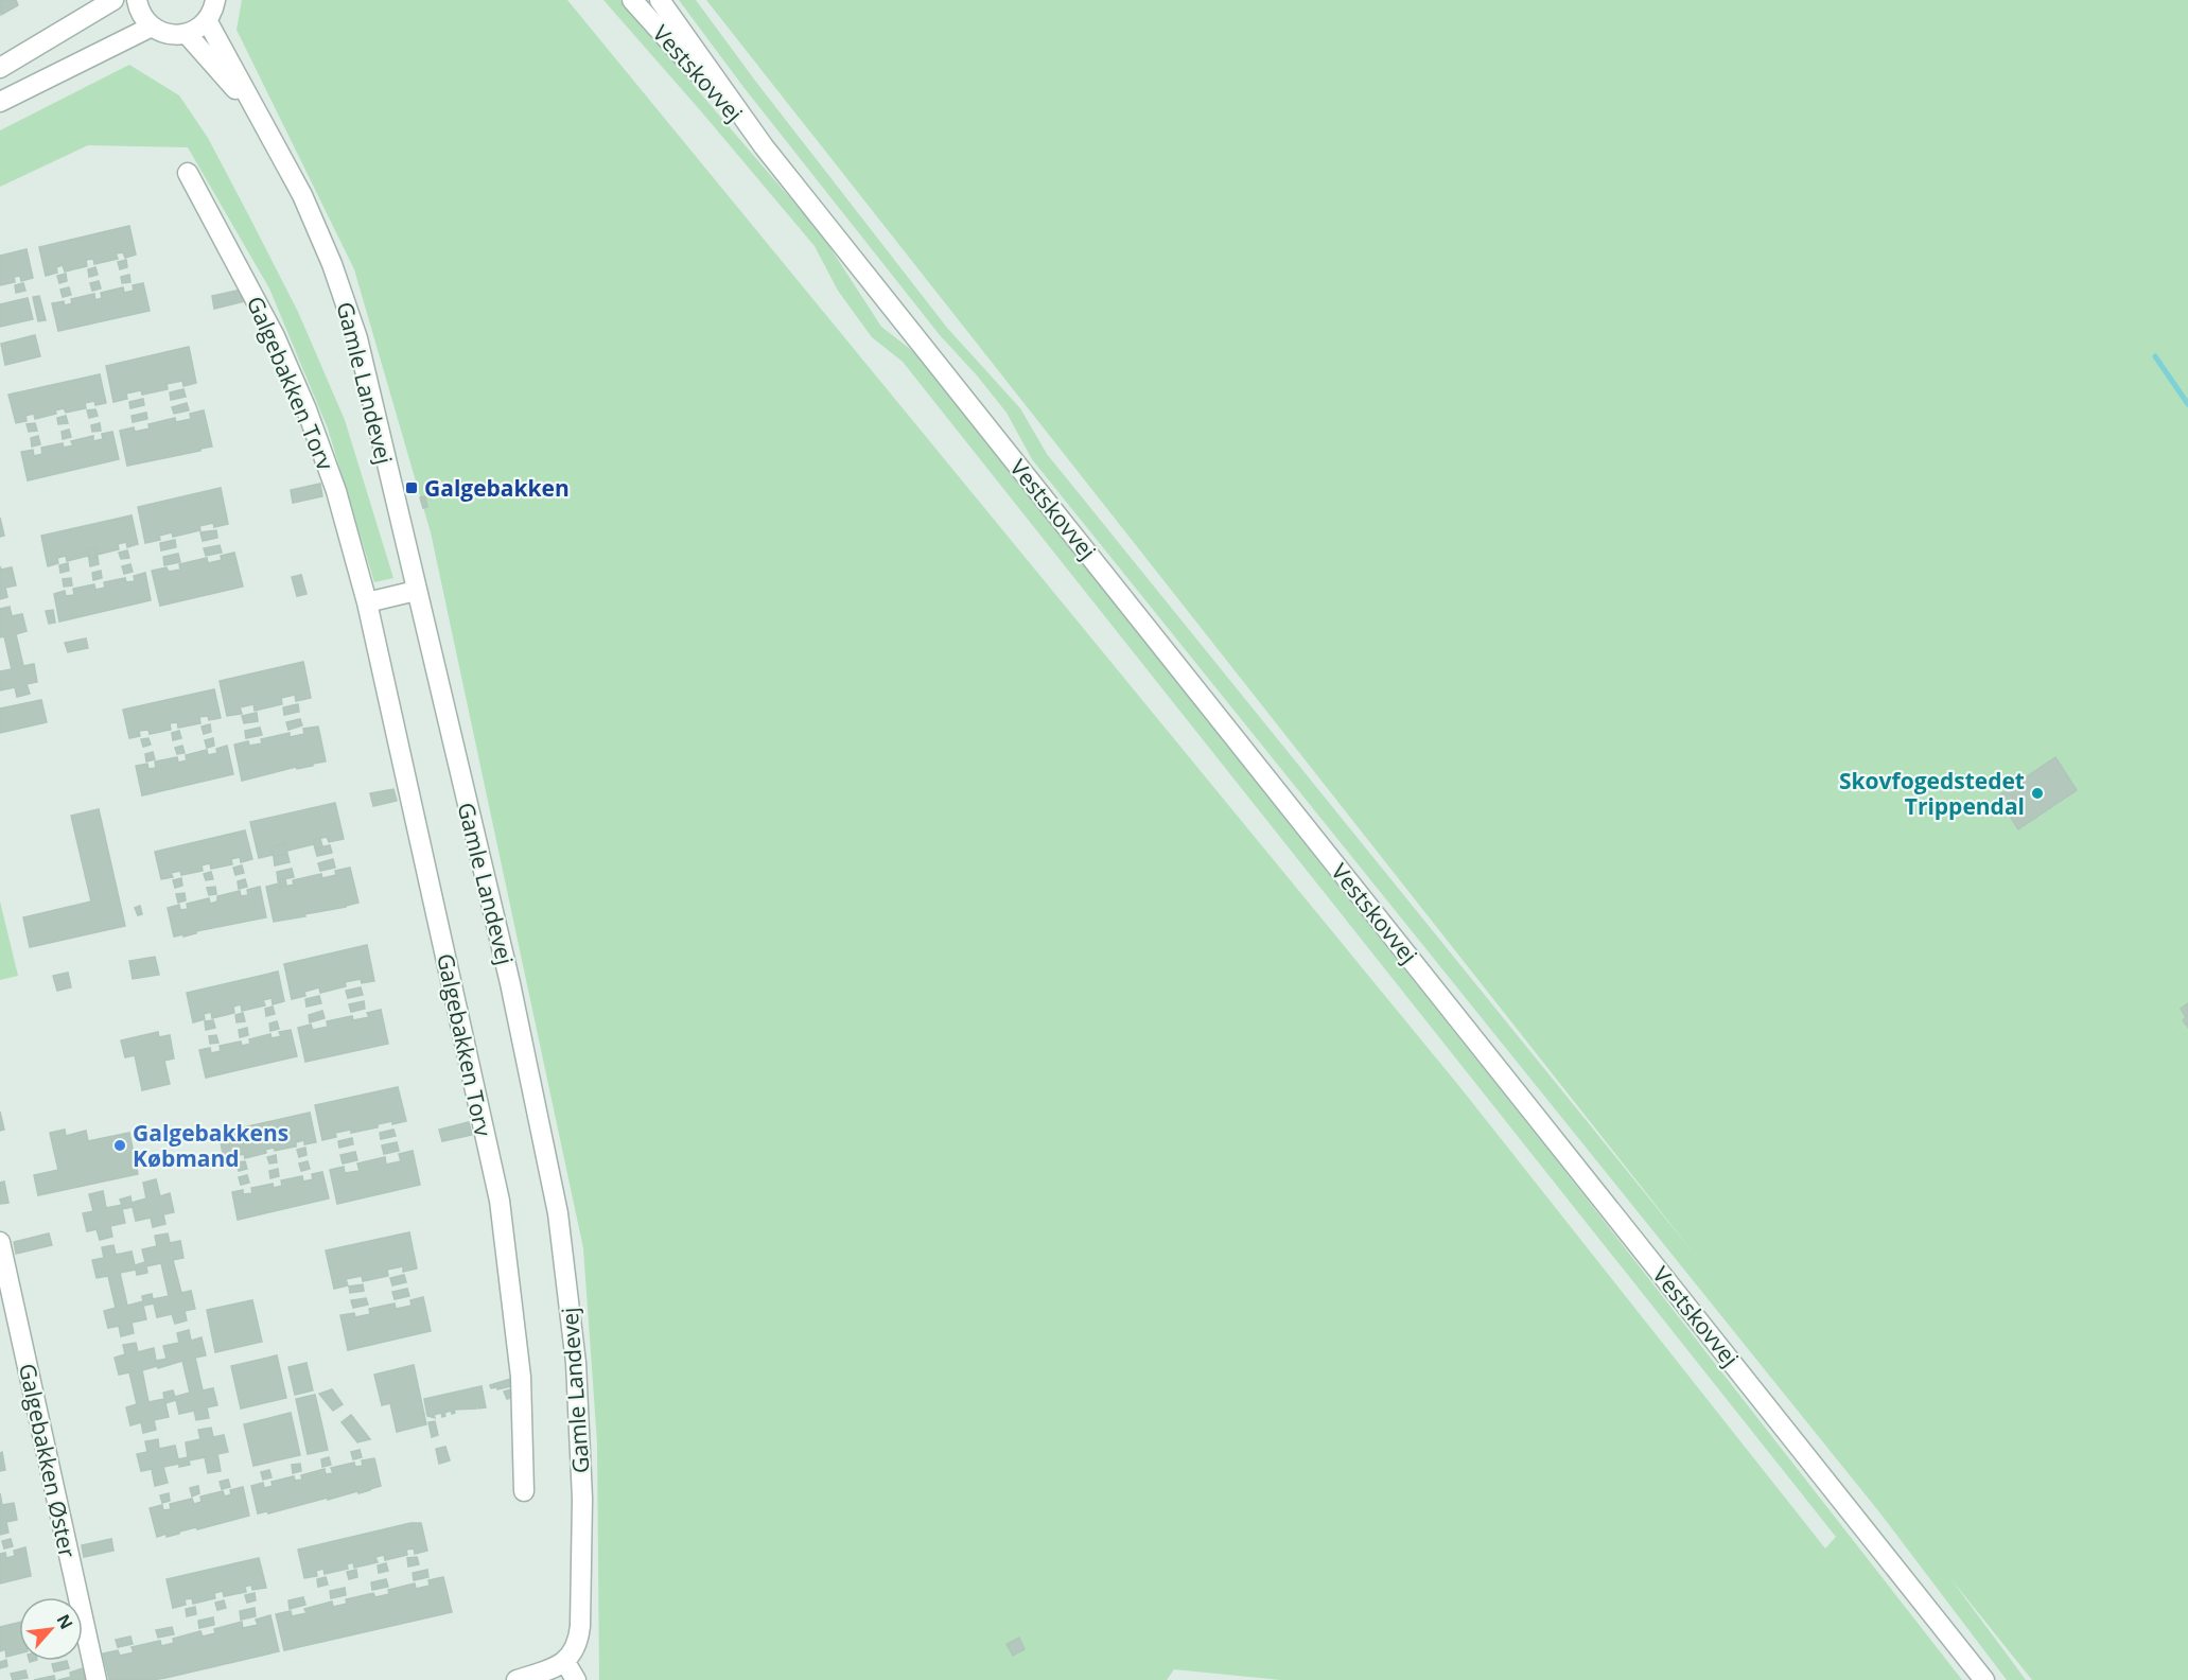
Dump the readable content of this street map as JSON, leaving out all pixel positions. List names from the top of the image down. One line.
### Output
{"streets":{"street":["Vestskovvej","Galgebakken Torv","Gamle Landevej","Galgebakken Øster"]},"places":{"transit":["Galgebakken"],"other":["Skovfogedstedet Trippendal","Galgebakkens Købmand"]},"north":"top right"}
